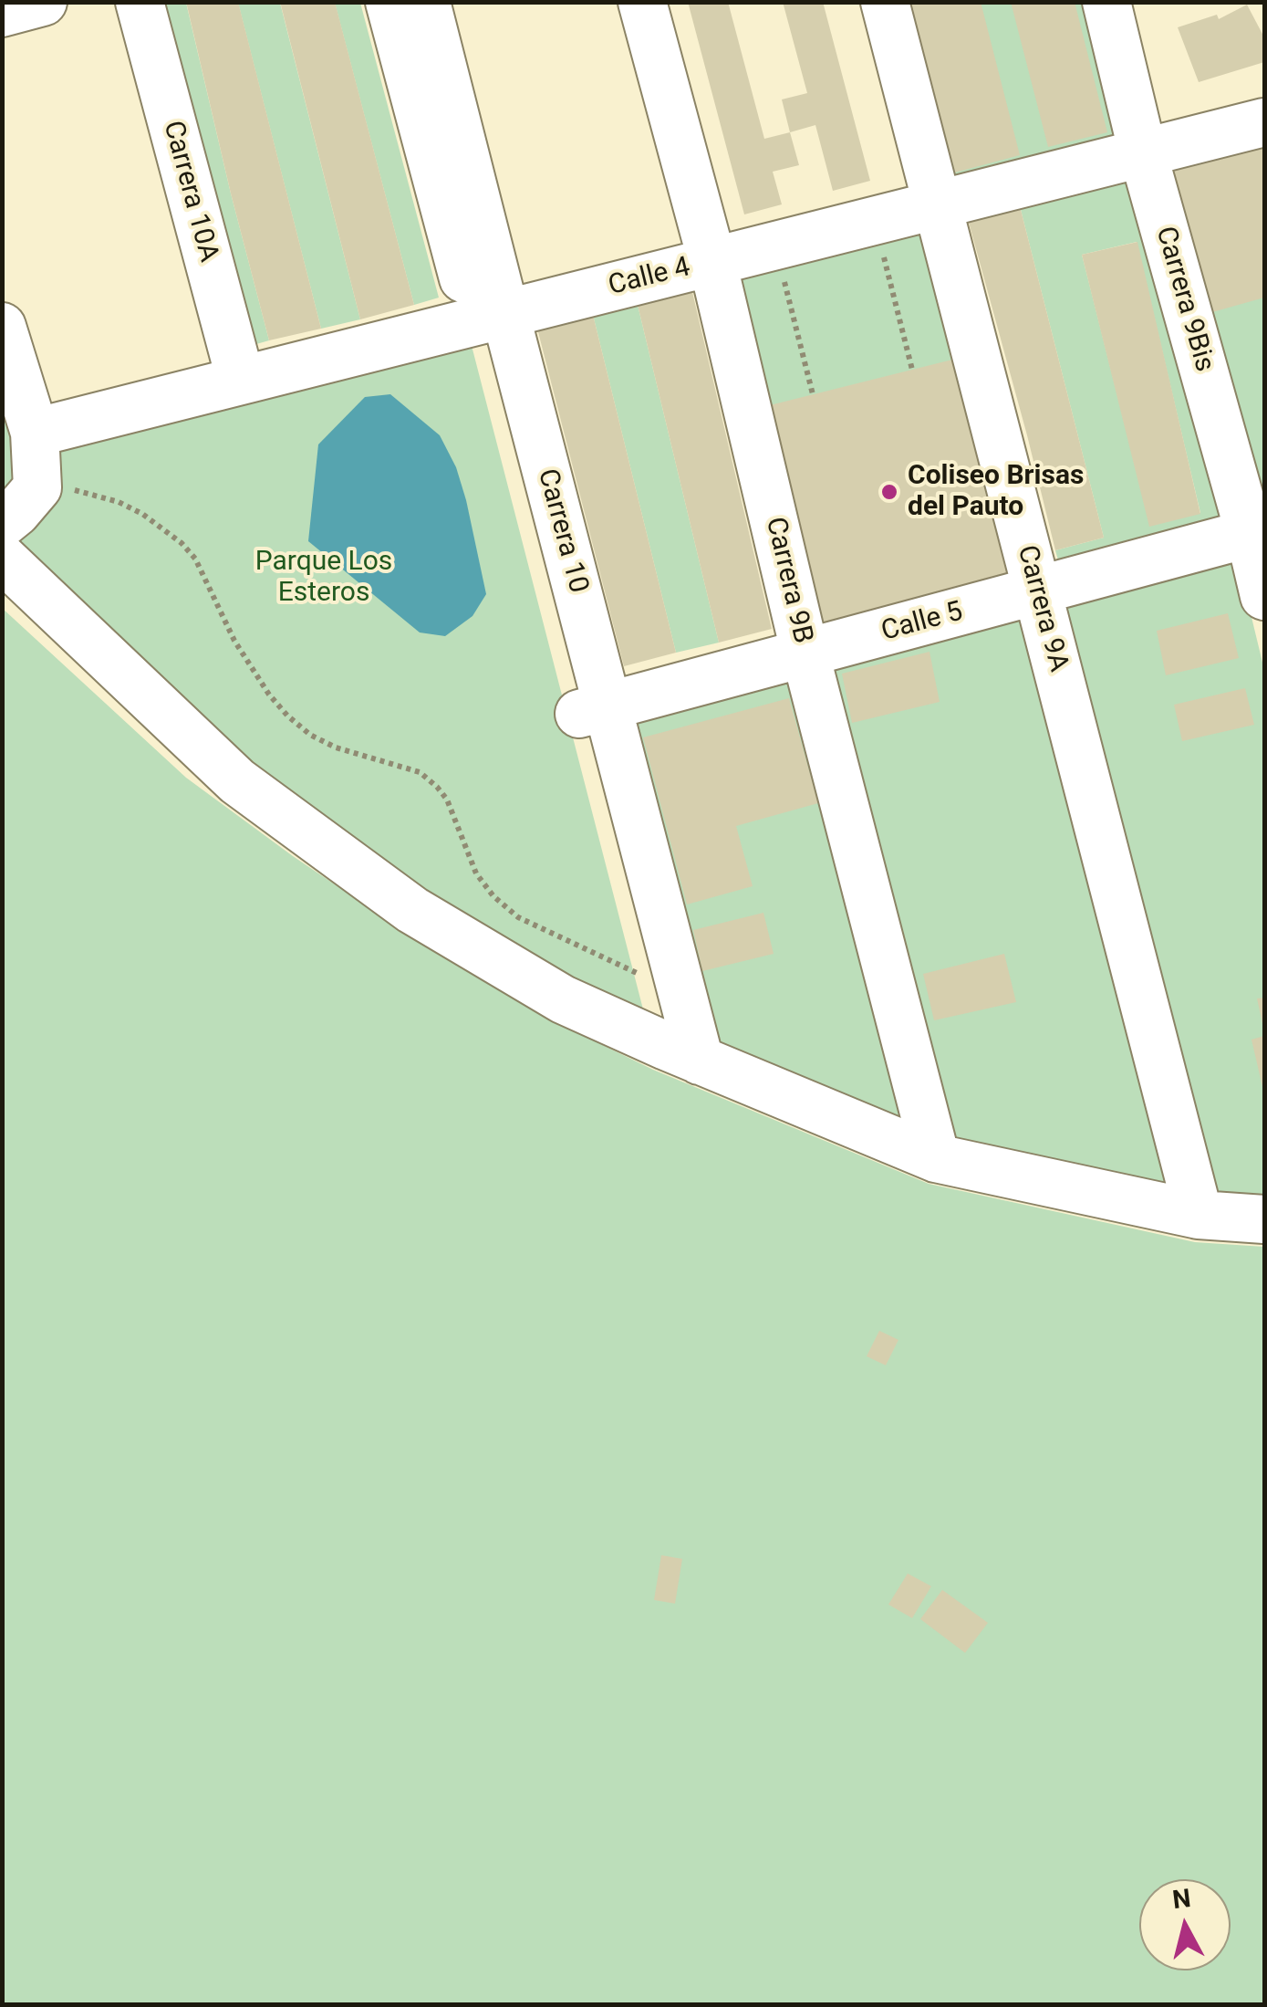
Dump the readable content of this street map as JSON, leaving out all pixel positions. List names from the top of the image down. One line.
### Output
{"streets":{"street":["Carrera 10A","Calle 4","Carrera 9Bis","Carrera 10","Carrera 9B","Carrera 9A","Calle 5"]},"crossings":[["Carrera 10A","Calle 4"],["Calle 4","Carrera 9Bis"],["Calle 4","Carrera 10"],["Calle 4","Carrera 9B"],["Calle 4","Carrera 9A"],["Carrera 9Bis","Calle 5"],["Carrera 10","Calle 5"],["Carrera 9B","Calle 5"],["Carrera 9A","Calle 5"]],"parks":["Parque Los Esteros"],"places":["Coliseo Brisas del Pauto"],"north":"top"}
